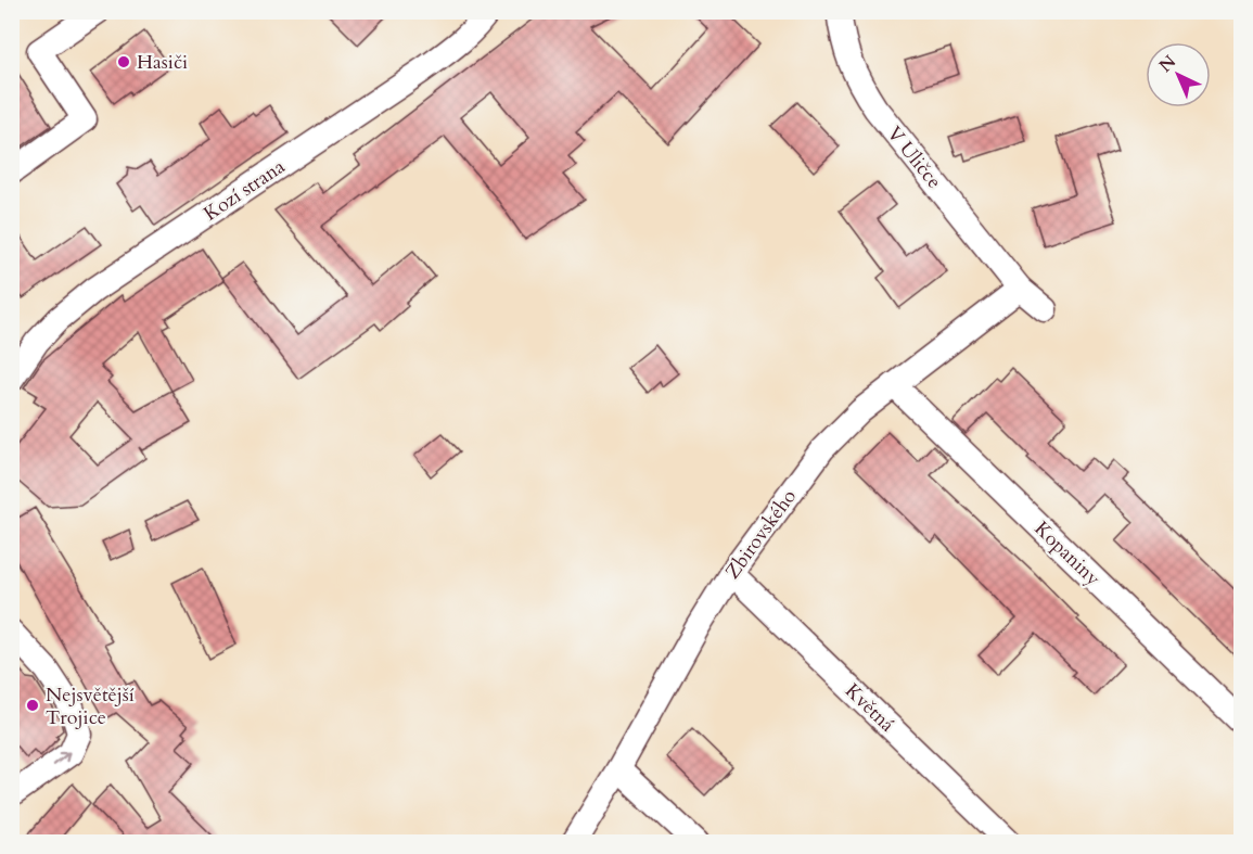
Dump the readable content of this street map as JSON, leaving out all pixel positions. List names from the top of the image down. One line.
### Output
{"streets":{"street":["V Uličce","Kozí strana","Zbirovského","Kopaniny","Květná"]},"crossings":[["V Uličce","Zbirovského"],["Zbirovského","Kopaniny"],["Zbirovského","Květná"]],"places":["Hasiči","Nejsvětější Trojice"],"north":"top left"}
